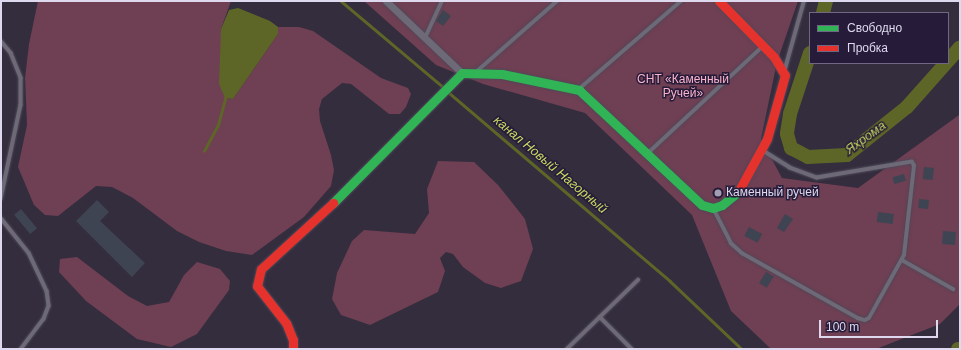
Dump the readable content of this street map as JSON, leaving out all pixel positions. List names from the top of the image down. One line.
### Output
{"water":["Яхрома","канал Новый Нагорный"],"parks":["СНТ «Каменный Ручей»"],"places":["Каменный ручей"],"legend":["Свободно","Пробка"],"scale_bar":"100 m"}
